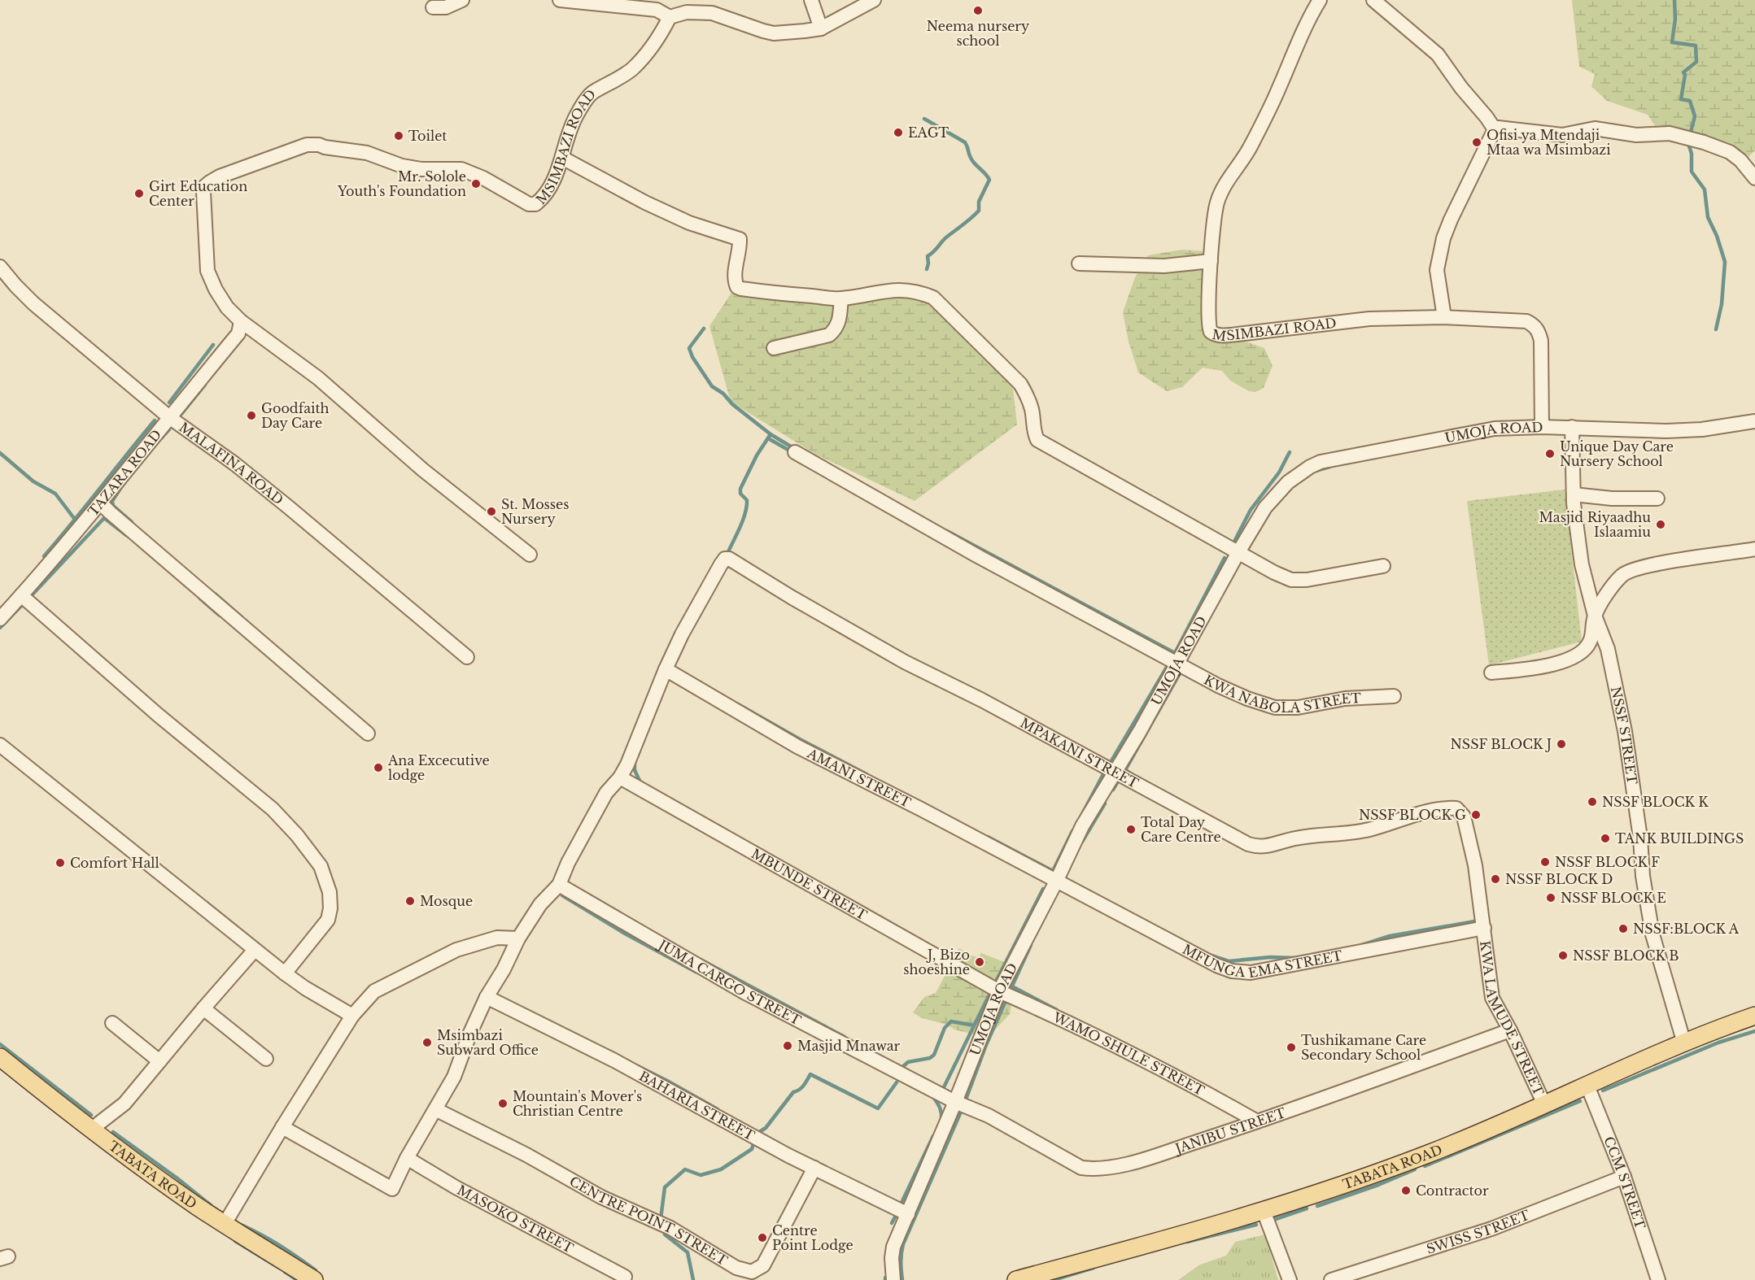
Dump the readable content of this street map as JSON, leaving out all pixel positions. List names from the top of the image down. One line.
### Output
{"streets":{"main road":["TABATA ROAD"],"street":["MSIMBAZI ROAD","UMOJA ROAD","MALAFINA ROAD","TAZARA ROAD","KWA NABOLA STREET","NSSF STREET","MPAKANI STREET","AMANI STREET","MBUNDE STREET","MFUNGA EMA STREET","JUMA CARGO STREET","KWA LAMUDE STREET","WAMO SHULE STREET","BAHARIA STREET","JANIBU STREET","CCM STREET","MASOKO STREET","CENTRE POINT STREET","SWISS STREET"]},"crossings":[["MSIMBAZI ROAD","UMOJA ROAD"],["MSIMBAZI ROAD","TAZARA ROAD"],["UMOJA ROAD","KWA NABOLA STREET"],["UMOJA ROAD","NSSF STREET"],["UMOJA ROAD","MPAKANI STREET"],["UMOJA ROAD","AMANI STREET"],["UMOJA ROAD","MBUNDE STREET"],["UMOJA ROAD","MFUNGA EMA STREET"],["UMOJA ROAD","JUMA CARGO STREET"],["UMOJA ROAD","WAMO SHULE STREET"],["UMOJA ROAD","BAHARIA STREET"],["UMOJA ROAD","JANIBU STREET"],["MALAFINA ROAD","TAZARA ROAD"],["NSSF STREET","TABATA ROAD"],["MPAKANI STREET","AMANI STREET"],["MPAKANI STREET","KWA LAMUDE STREET"],["AMANI STREET","MFUNGA EMA STREET"],["MBUNDE STREET","WAMO SHULE STREET"],["MFUNGA EMA STREET","KWA LAMUDE STREET"],["JUMA CARGO STREET","JANIBU STREET"],["KWA LAMUDE STREET","JANIBU STREET"],["KWA LAMUDE STREET","TABATA ROAD"],["WAMO SHULE STREET","JANIBU STREET"],["BAHARIA STREET","CENTRE POINT STREET"],["TABATA ROAD","CCM STREET"],["CCM STREET","SWISS STREET"]],"places":["Neema nursery school","EAGT","Toilet","Ofisi ya Mtendaji Mtaa wa Msimbazi","Mr. Solole Youth's Foundation","Girt Education Center","Goodfaith Day Care","Unique Day Care Nursery School","St. Mosses Nursery","Masjid Riyaadhu Islaamiu","NSSF BLOCK J","Ana Excecutive lodge","NSSF BLOCK K","NSSF BLOCK G","Total Day Care Centre","TANK BUILDINGS","NSSF BLOCK F","Comfort Hall","NSSF BLOCK D","NSSF BLOCK E","Mosque","NSSF:BLOCK A","NSSF BLOCK B","J, Bizo shoeshine","Msimbazi Subward Office","Masjid Mnawar","Tushikamane Care Secondary School","Mountain's Mover's Christian Centre","Contractor","Centre Point Lodge"]}
